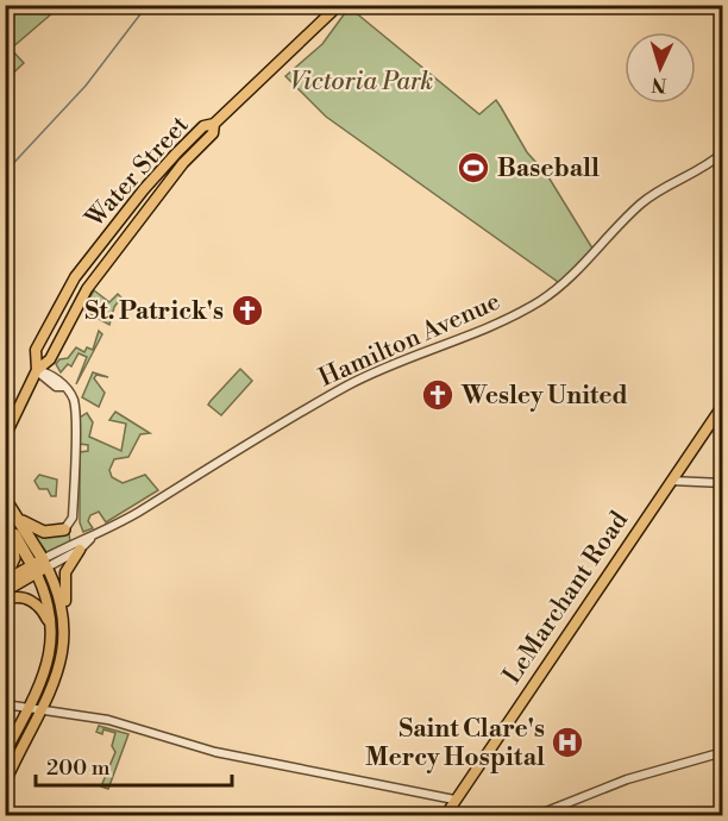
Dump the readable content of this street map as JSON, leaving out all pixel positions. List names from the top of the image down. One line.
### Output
{"streets":{"main road":["Water Street","LeMarchant Road"],"street":["Hamilton Avenue"]},"parks":["Victoria Park"],"places":{"sports":["Baseball"],"church":["St. Patrick's","Wesley United"],"hospital":["Saint Clare's Mercy Hospital"]},"scale_bar":"200 m","north":"bottom"}
